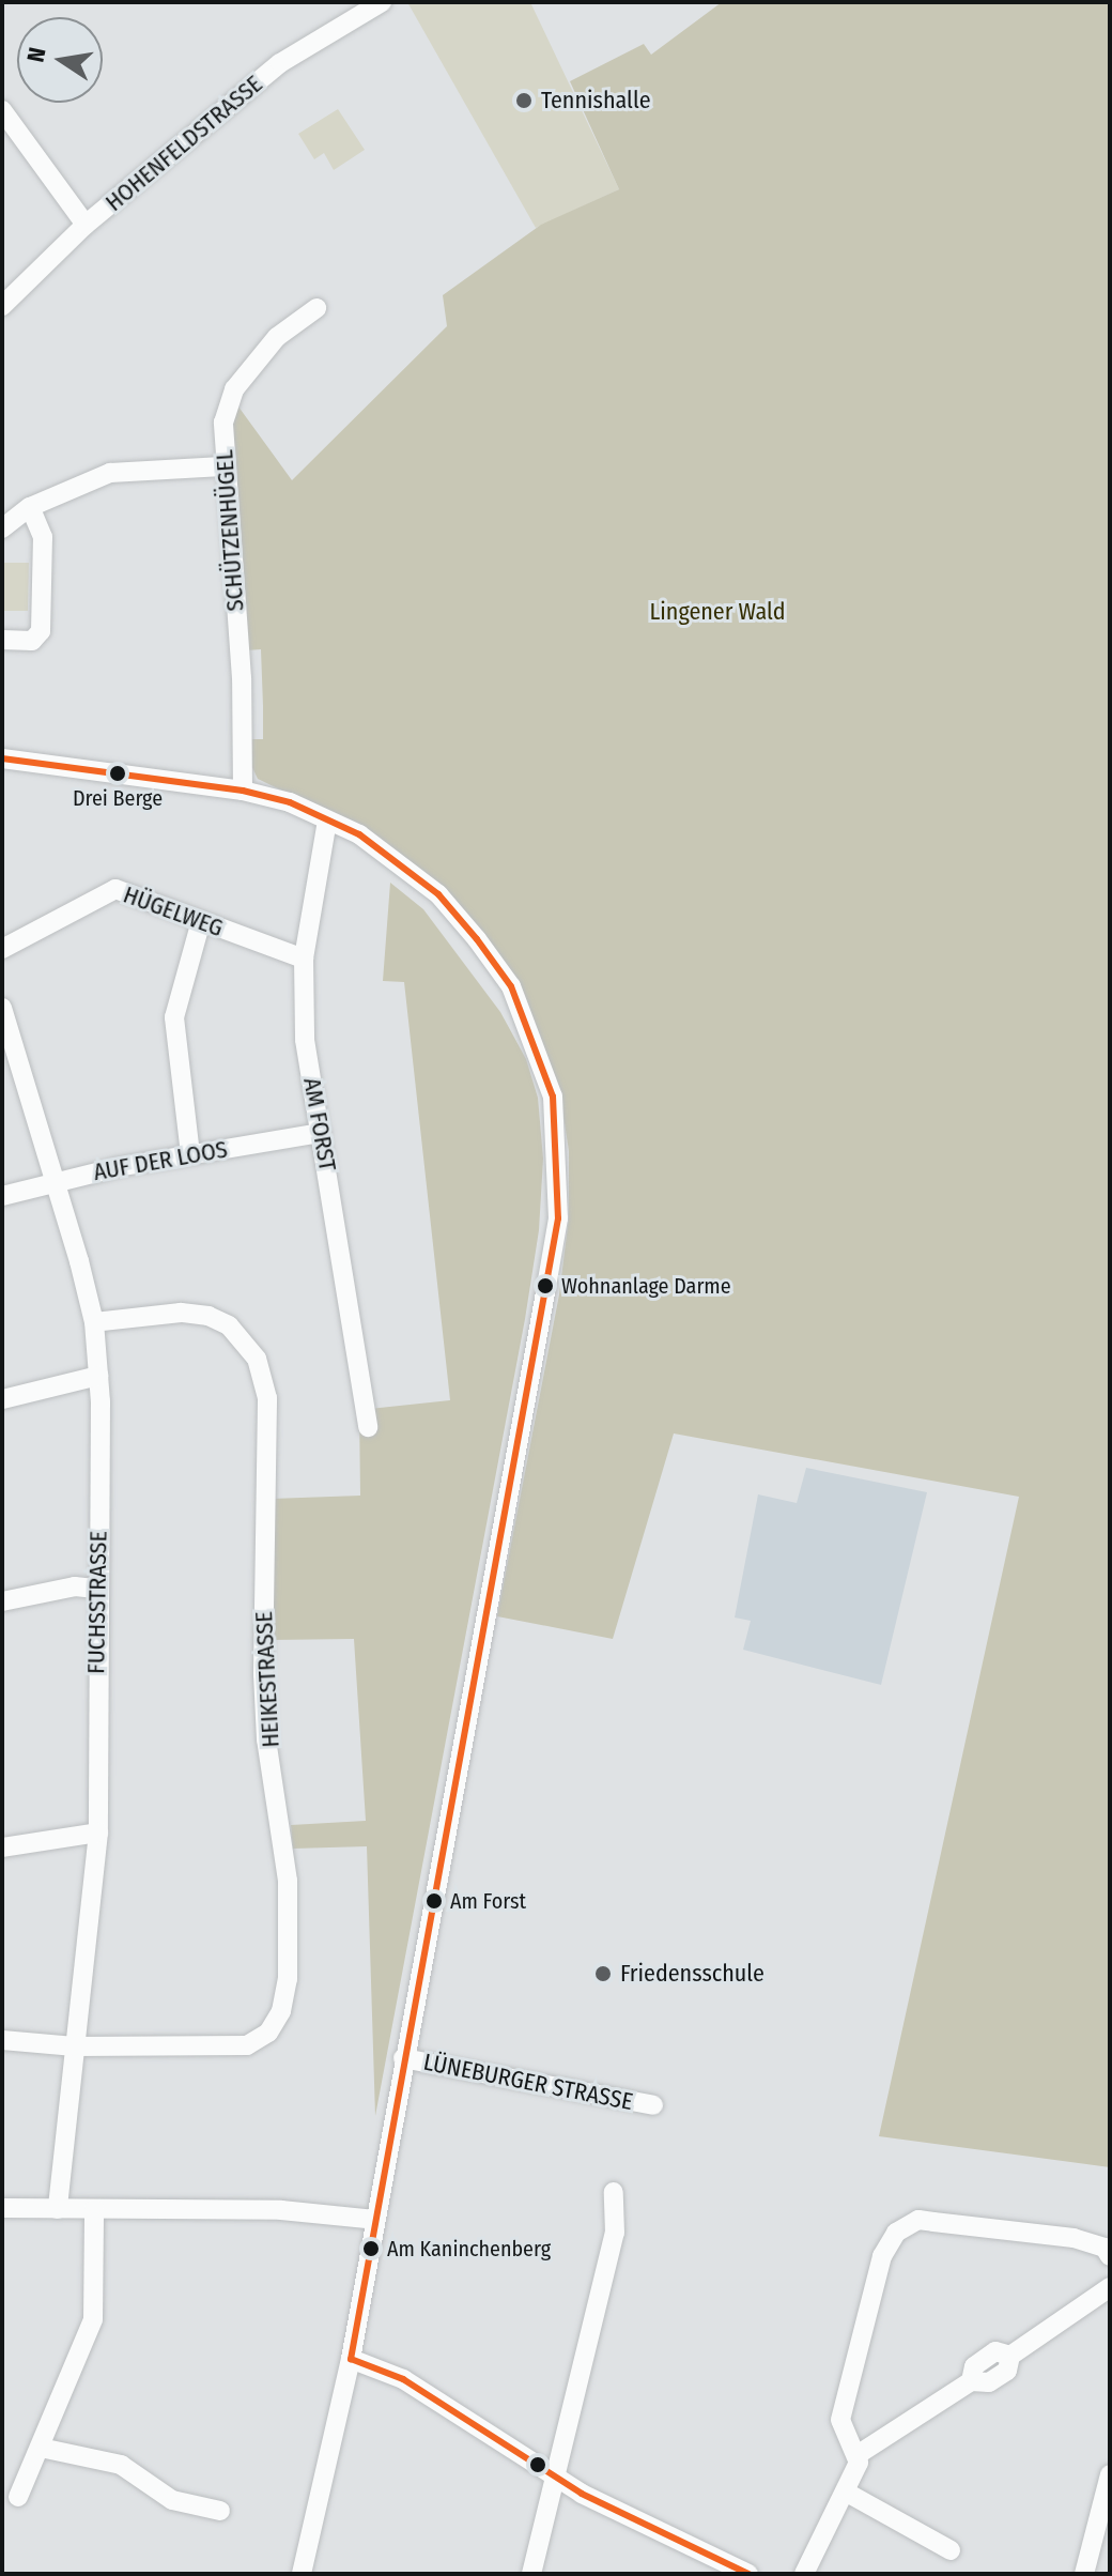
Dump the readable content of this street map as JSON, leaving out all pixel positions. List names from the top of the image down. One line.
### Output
{"streets":{"street":["HOHENFELDSTRASSE","SCHÜTZENHÜGEL","HÜGELWEG","AM FORST","AUF DER LOOS","FUCHSSTRASSE","HEIKESTRASSE","LÜNEBURGER STRASSE"]},"crossings":[["HÜGELWEG","AM FORST"],["AM FORST","AUF DER LOOS"],["AUF DER LOOS","FUCHSSTRASSE"],["FUCHSSTRASSE","HEIKESTRASSE"]],"parks":["Lingener Wald"],"places":["Tennishalle","Drei Berge","Wohnanlage Darme","Am Forst","Friedensschule","Am Kaninchenberg"],"north":"left"}
